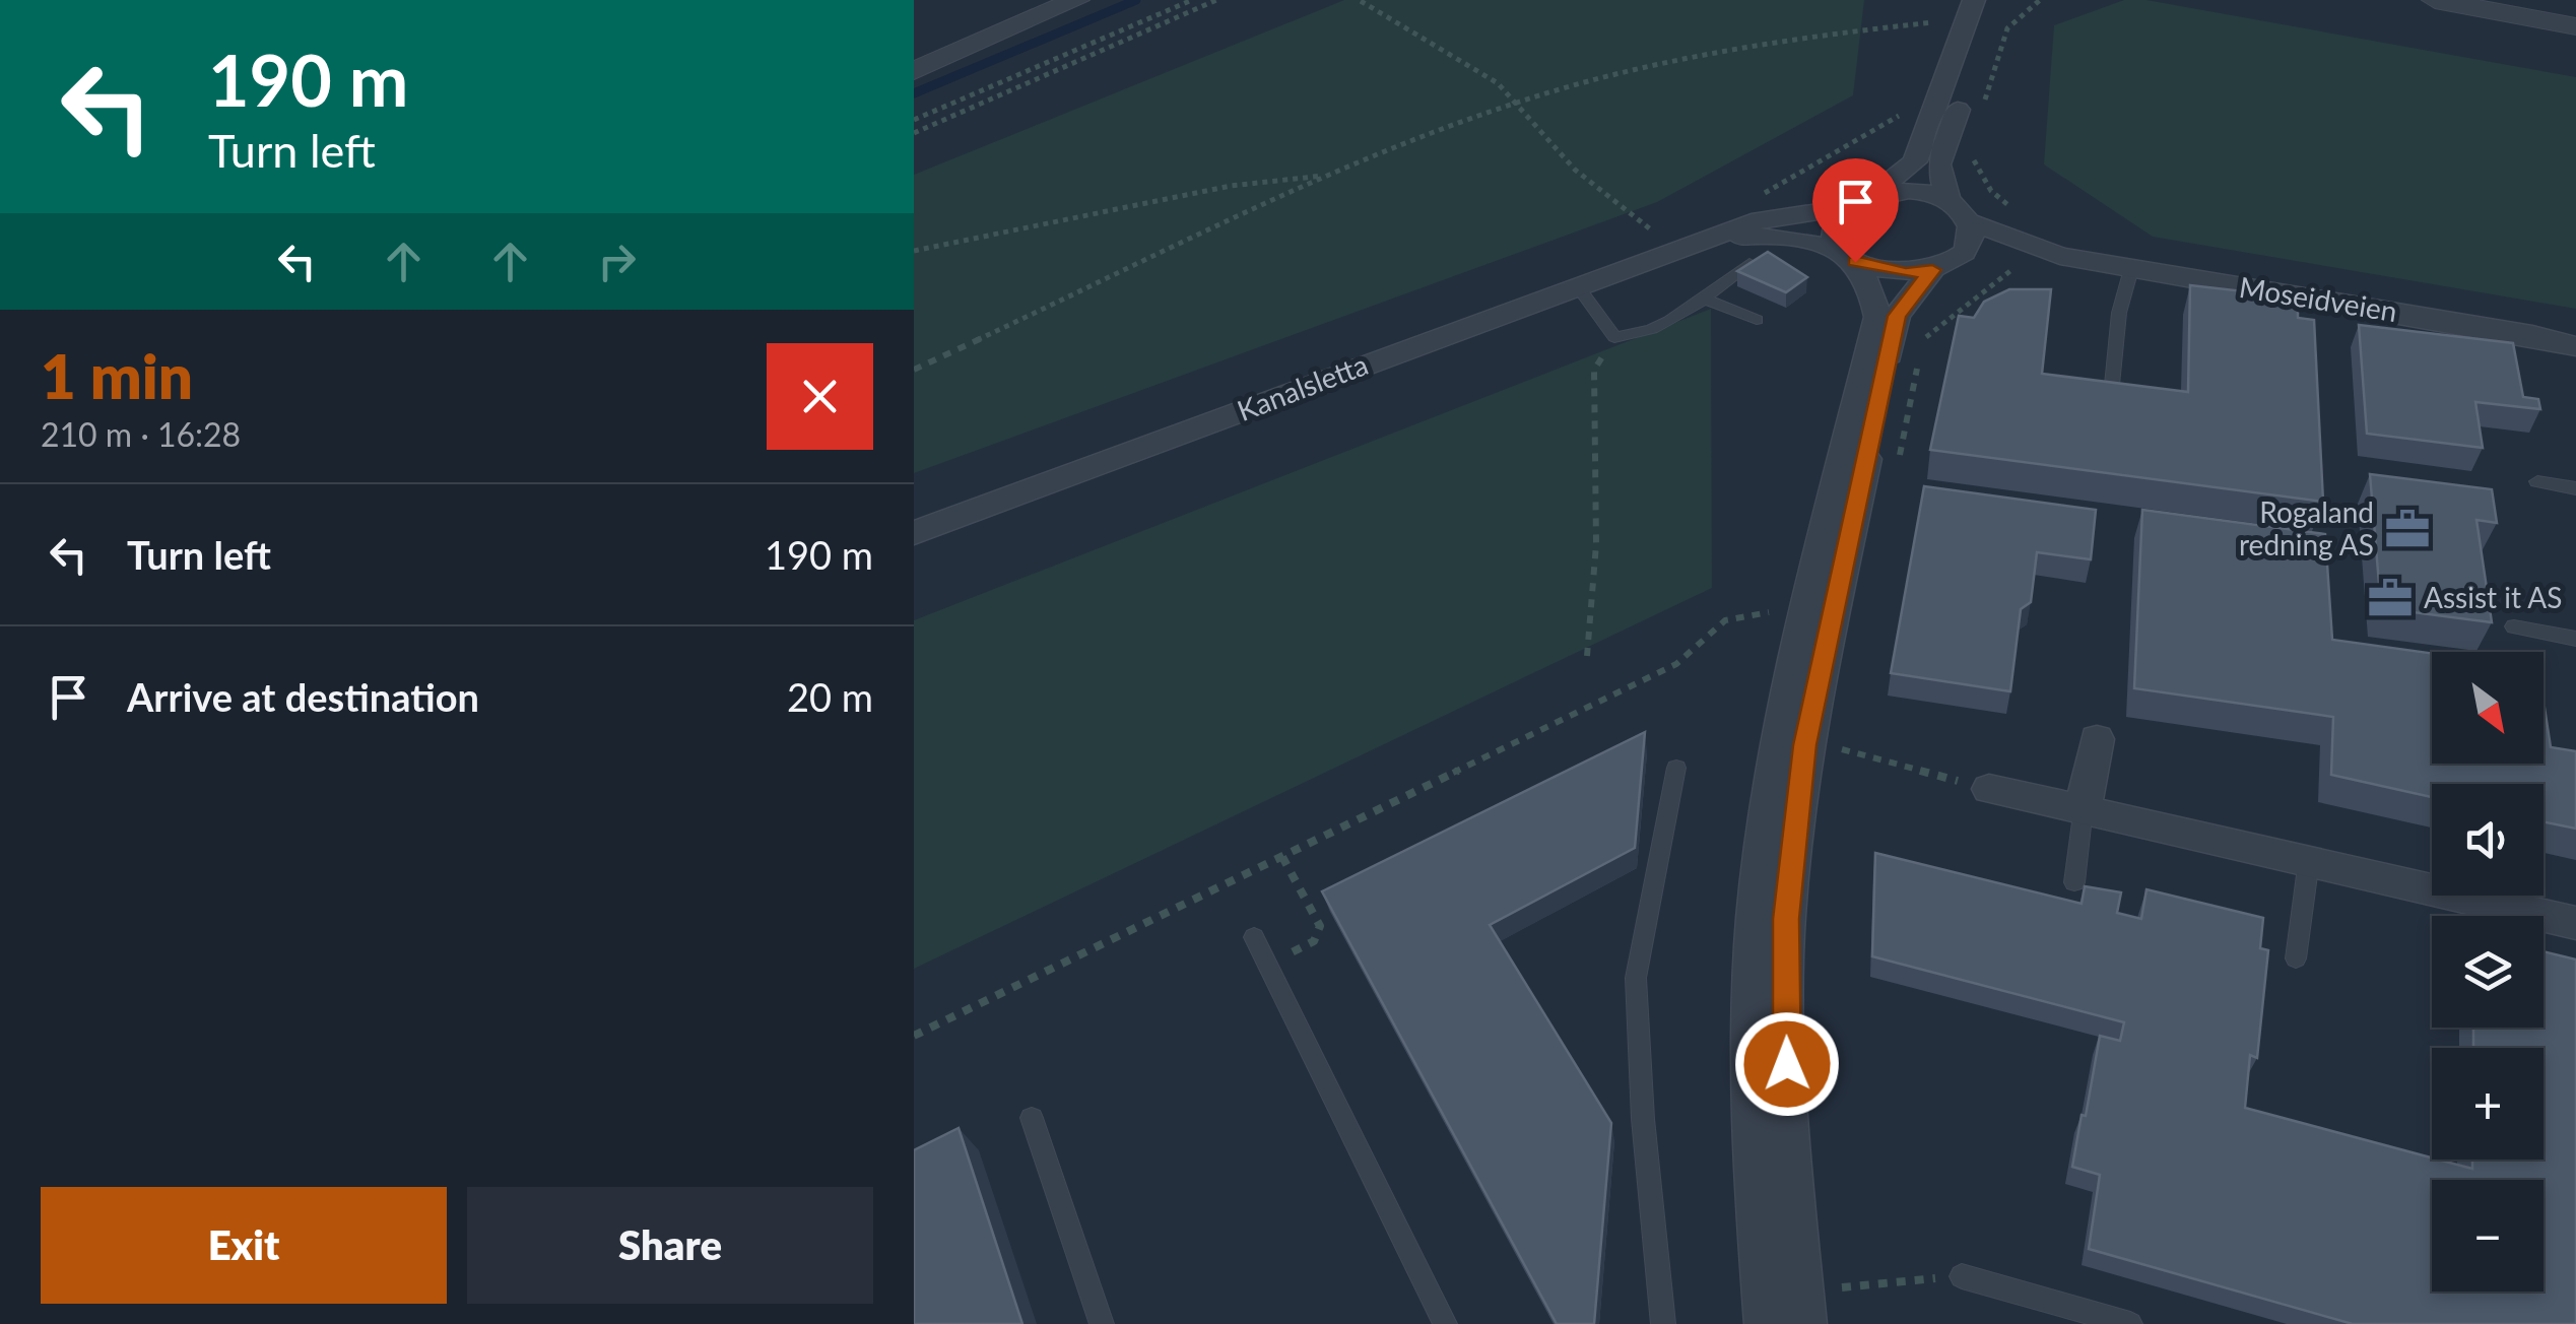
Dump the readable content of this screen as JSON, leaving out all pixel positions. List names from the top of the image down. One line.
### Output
{"streets":{"street":["Moseidveien","Kanalsletta"]},"places":{"office":["Rogaland redning AS","Assist it AS"]},"north":"bottom right","page":{"turn":["190 m","Turn left"],"heading":["1 min","210 m · 16:28"],"list":[{"name":"Turn left","value":"190 m"},{"name":"Arrive at destination","value":"20 m"}],"map_buttons":["+","−"],"buttons":["Exit","Share"]}}
